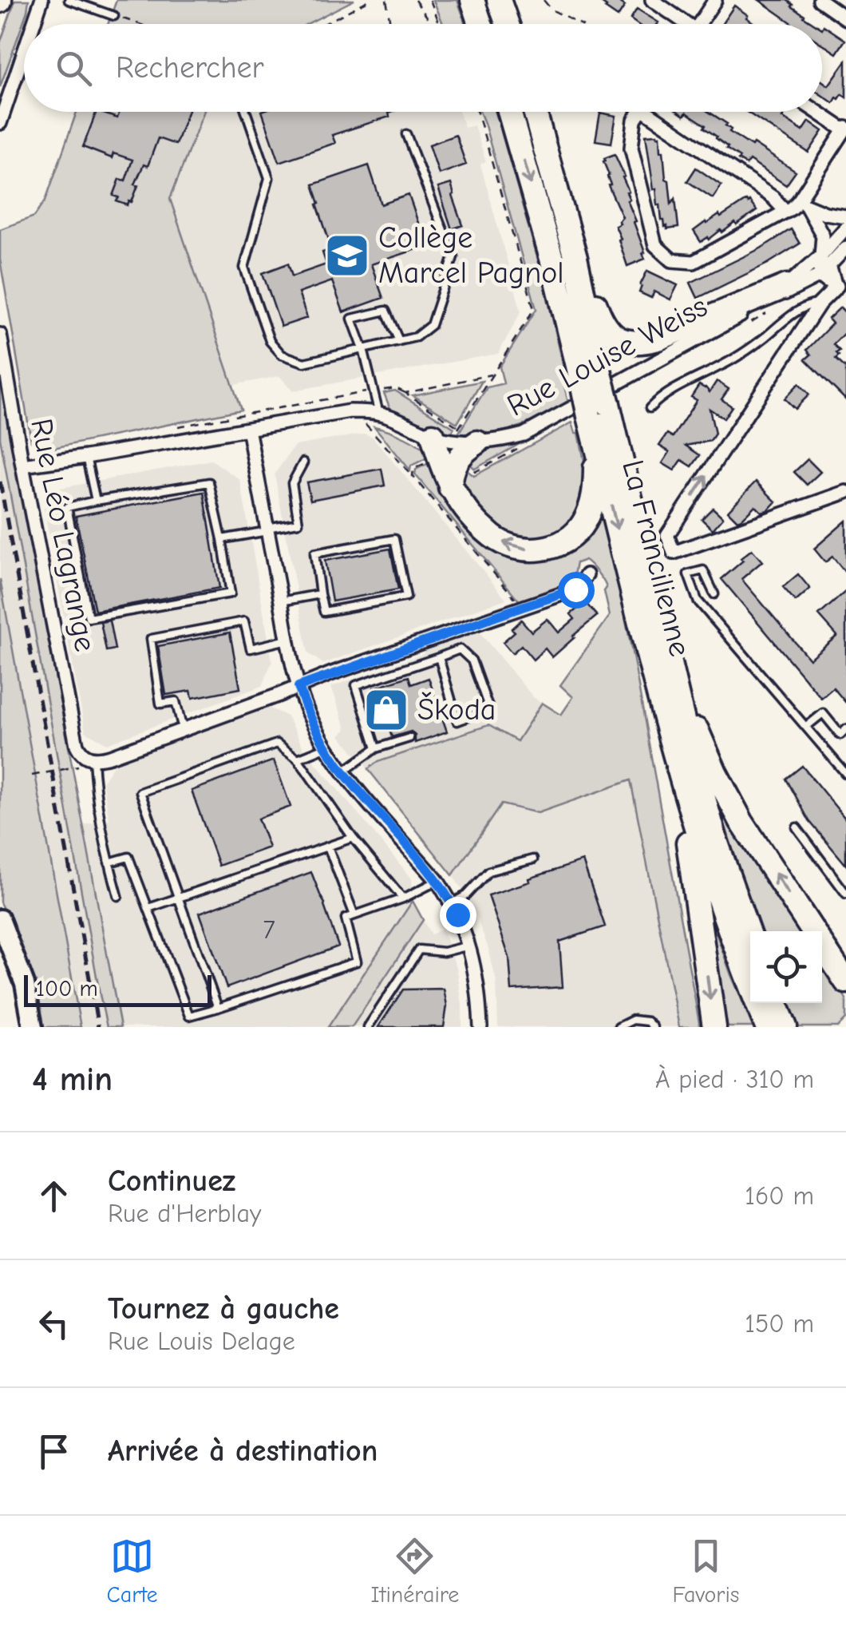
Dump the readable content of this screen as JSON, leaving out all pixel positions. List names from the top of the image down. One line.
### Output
{"streets":{"highway":["La Francilienne"],"street":["Rue Louise Weiss","Rue Léo Lagrange"]},"crossings":[["Rue Louise Weiss","Rue Léo Lagrange"]],"places":{"school or university":["Collège Marcel Pagnol"],"shop":["Škoda"]},"house_numbers":["7"],"scale_bar":"100 m","page":{"search":"Rechercher","scale":"100 m","heading":["4 min","À pied · 310 m"],"list":[["Continuez","Rue d'Herblay","160 m"],["Tournez à gauche","Rue Louis Delage","150 m"],"Arrivée à destination"],"nav":["Carte","Itinéraire","Favoris"]}}
